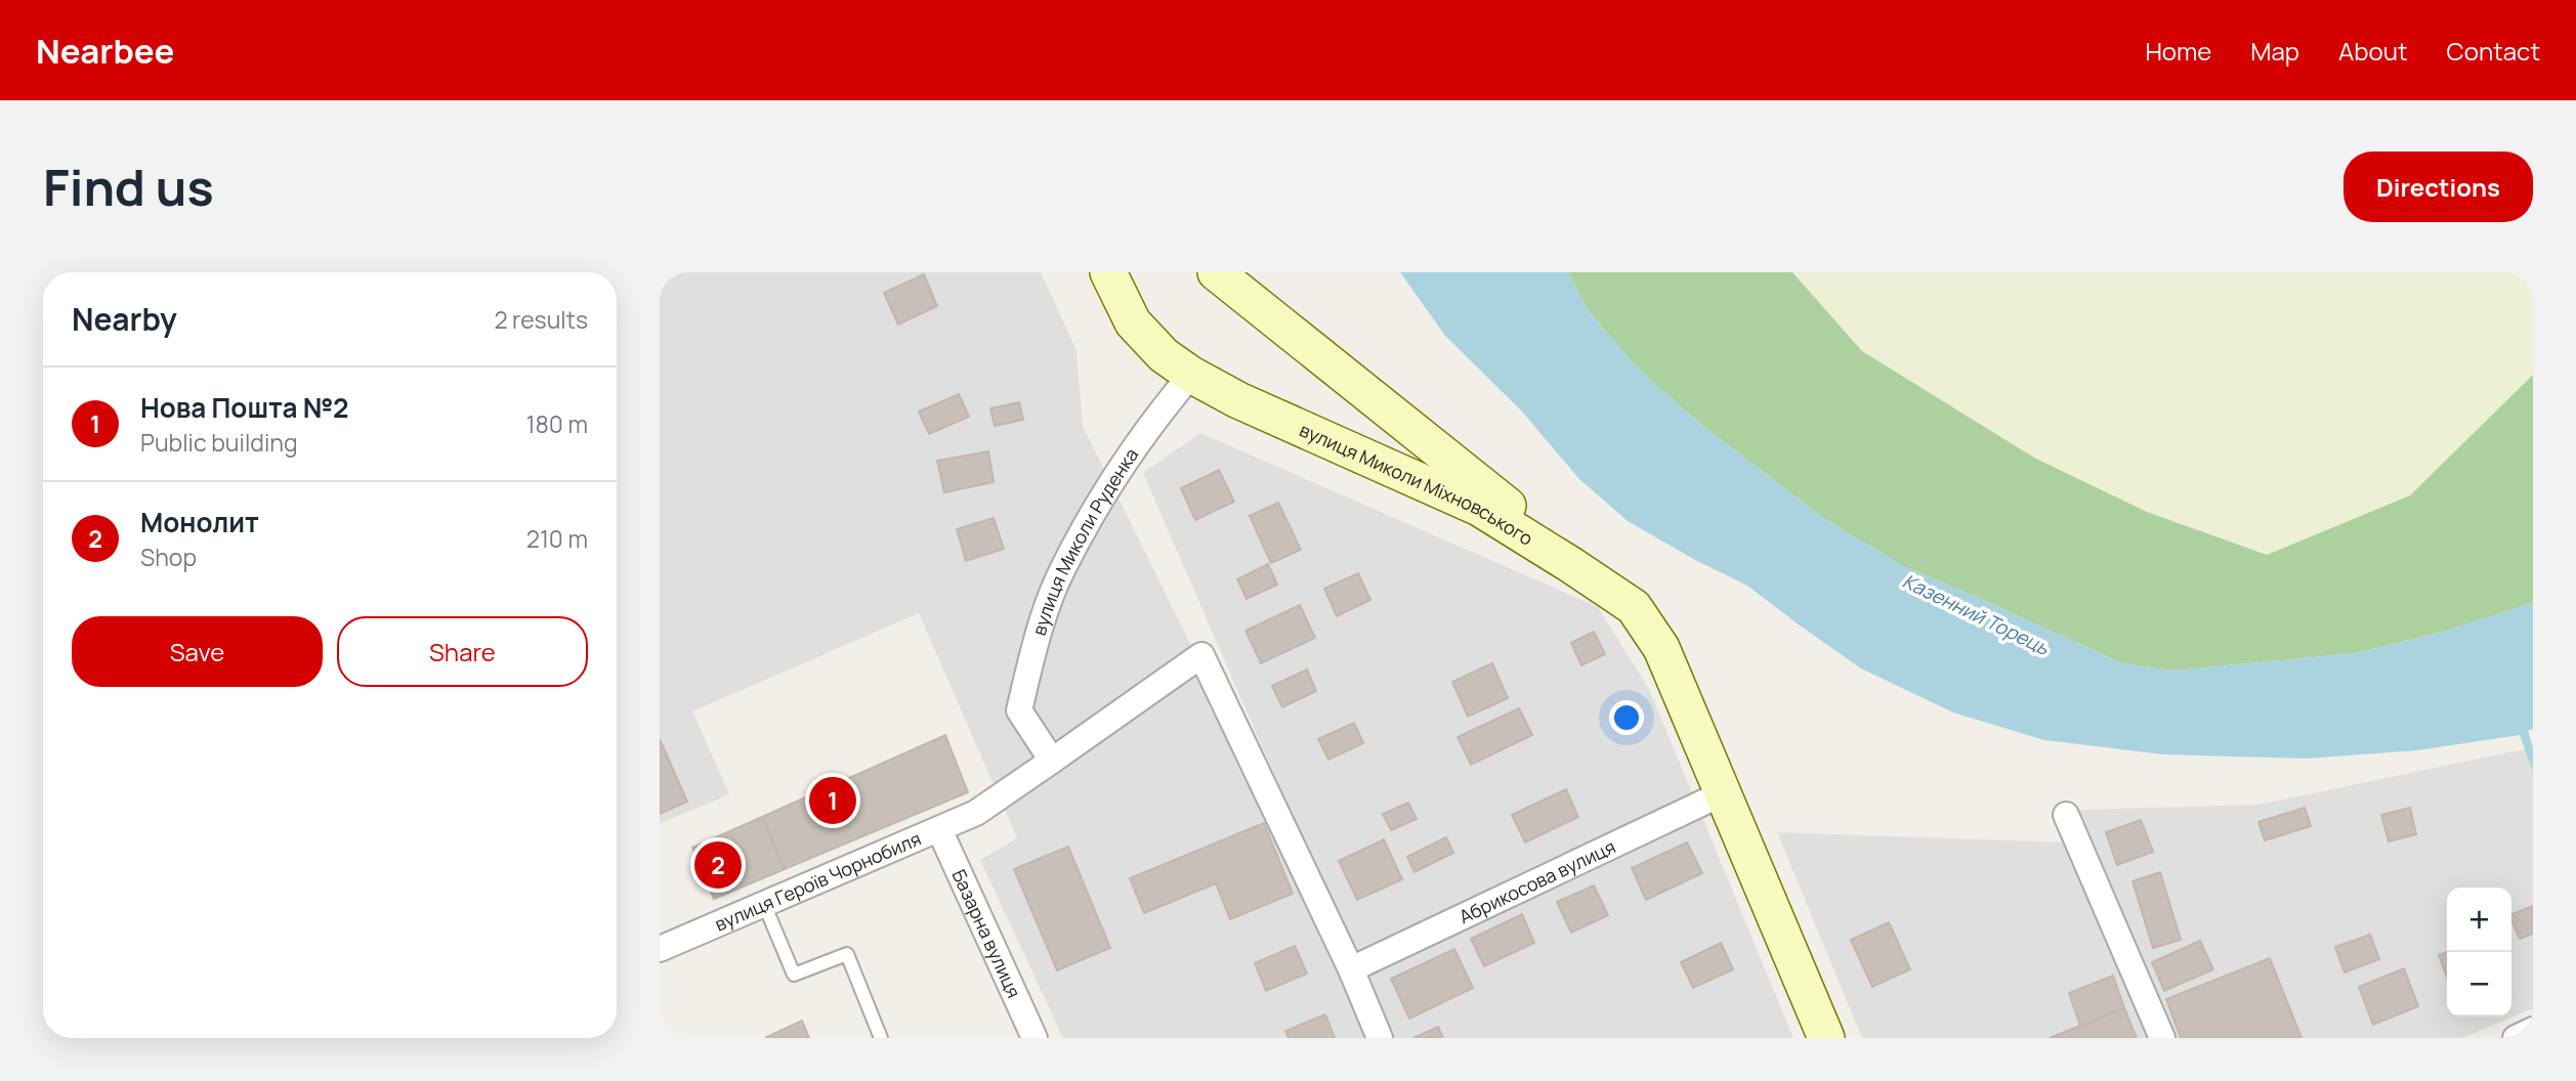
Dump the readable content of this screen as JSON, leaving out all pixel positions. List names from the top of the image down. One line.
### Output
{"streets":{"street":["вулиця Миколи Міхновського","вулиця Миколи Руденка","вулиця Героїв Чорнобиля","Абрикосова вулиця","Базарна вулиця"]},"crossings":[["вулиця Миколи Міхновського","вулиця Миколи Руденка"],["вулиця Миколи Міхновського","Абрикосова вулиця"],["вулиця Миколи Руденка","вулиця Героїв Чорнобиля"],["вулиця Героїв Чорнобиля","Базарна вулиця"]],"water":["Казенний Торець"],"page":{"header":"Nearbee","nav":["Home","Map","About","Contact"],"buttons":["Directions",["Save","Share"]],"title":"Find us","heading":["Nearby","2 results"],"list":[{"mark":"1","name":"Нова Пошта №2","note":"Public building","value":"180 m"},{"mark":"2","name":"Монолит","note":"Shop","value":"210 m"}],"pins":["1","2"],"map_buttons":["+","−"]}}
